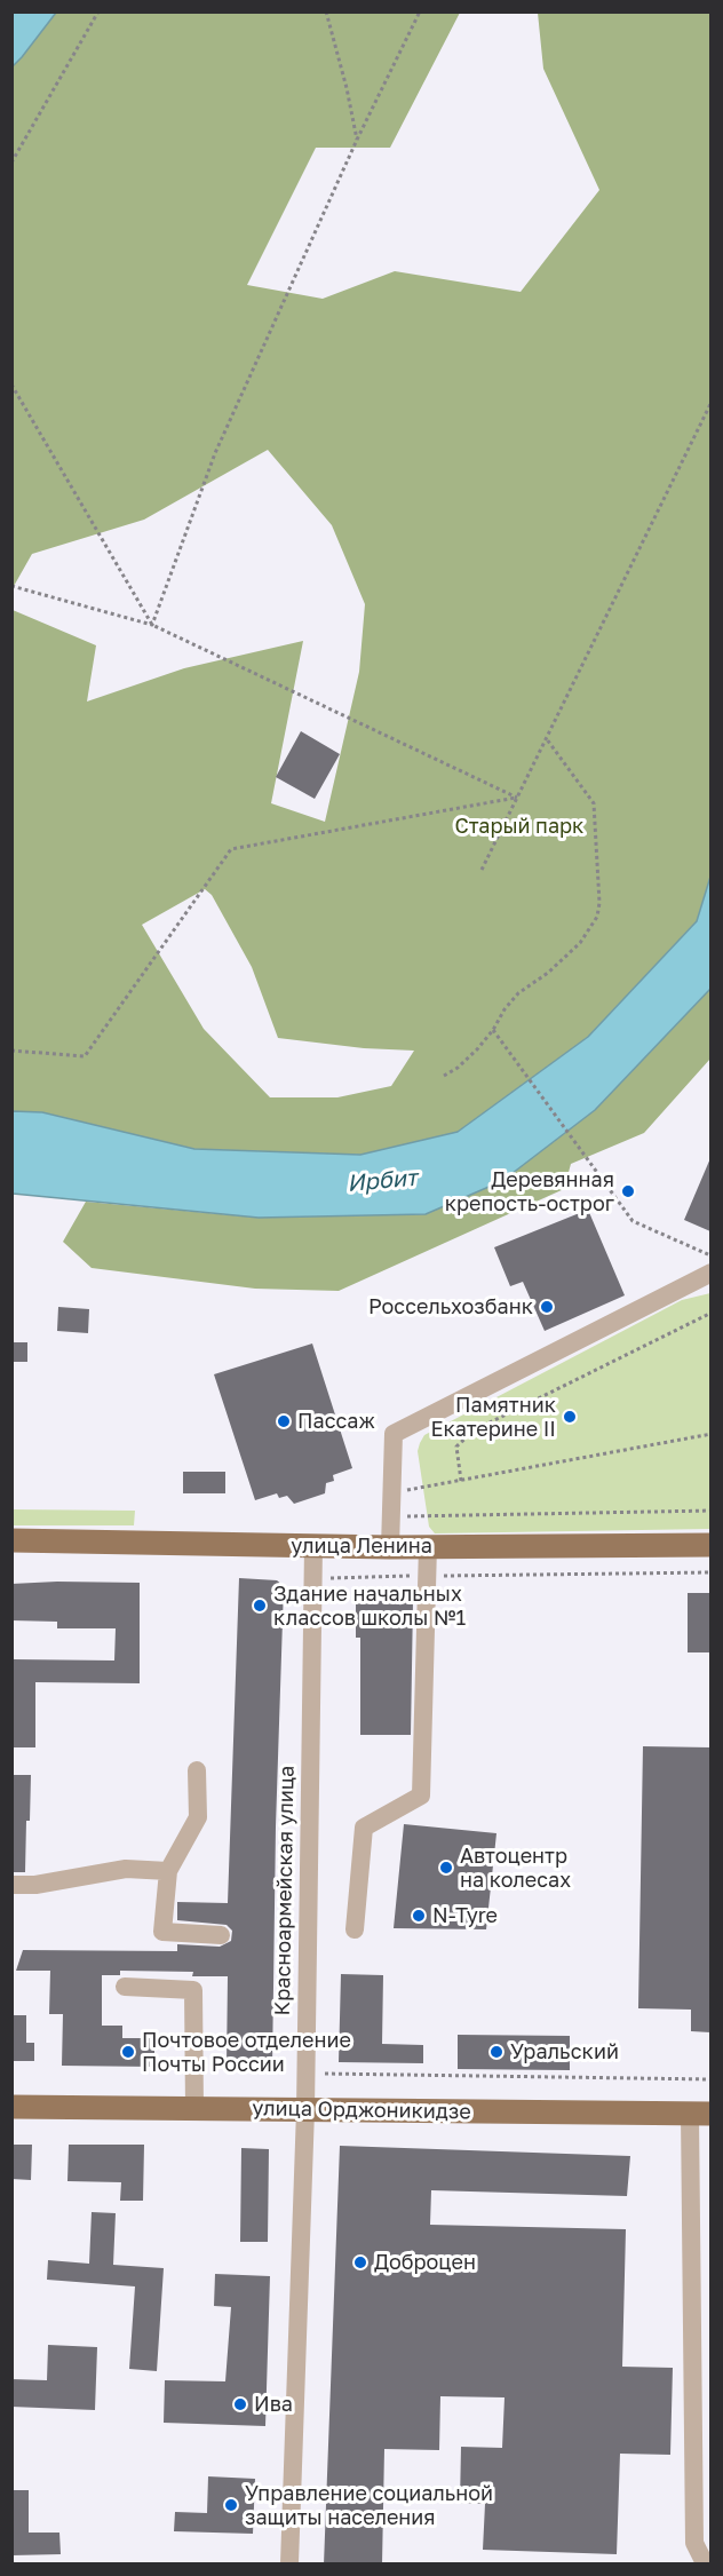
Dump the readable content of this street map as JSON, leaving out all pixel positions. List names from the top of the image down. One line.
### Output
{"streets":{"main road":["улица Ленина","улица Орджоникидзе"],"street":["Красноармейская улица"]},"crossings":[["улица Ленина","Красноармейская улица"],["Красноармейская улица","улица Орджоникидзе"]],"water":["Ирбит"],"parks":["Старый парк"],"places":["Деревянная крепость-острог","Россельхозбанк","Памятник Екатерине II","Пассаж","Здание начальных классов школы №1","Автоцентр на колесах","N-Tyre","Почтовое отделение Почты России","Уральский","Доброцен","Ива","Управление социальной защиты населения"]}
